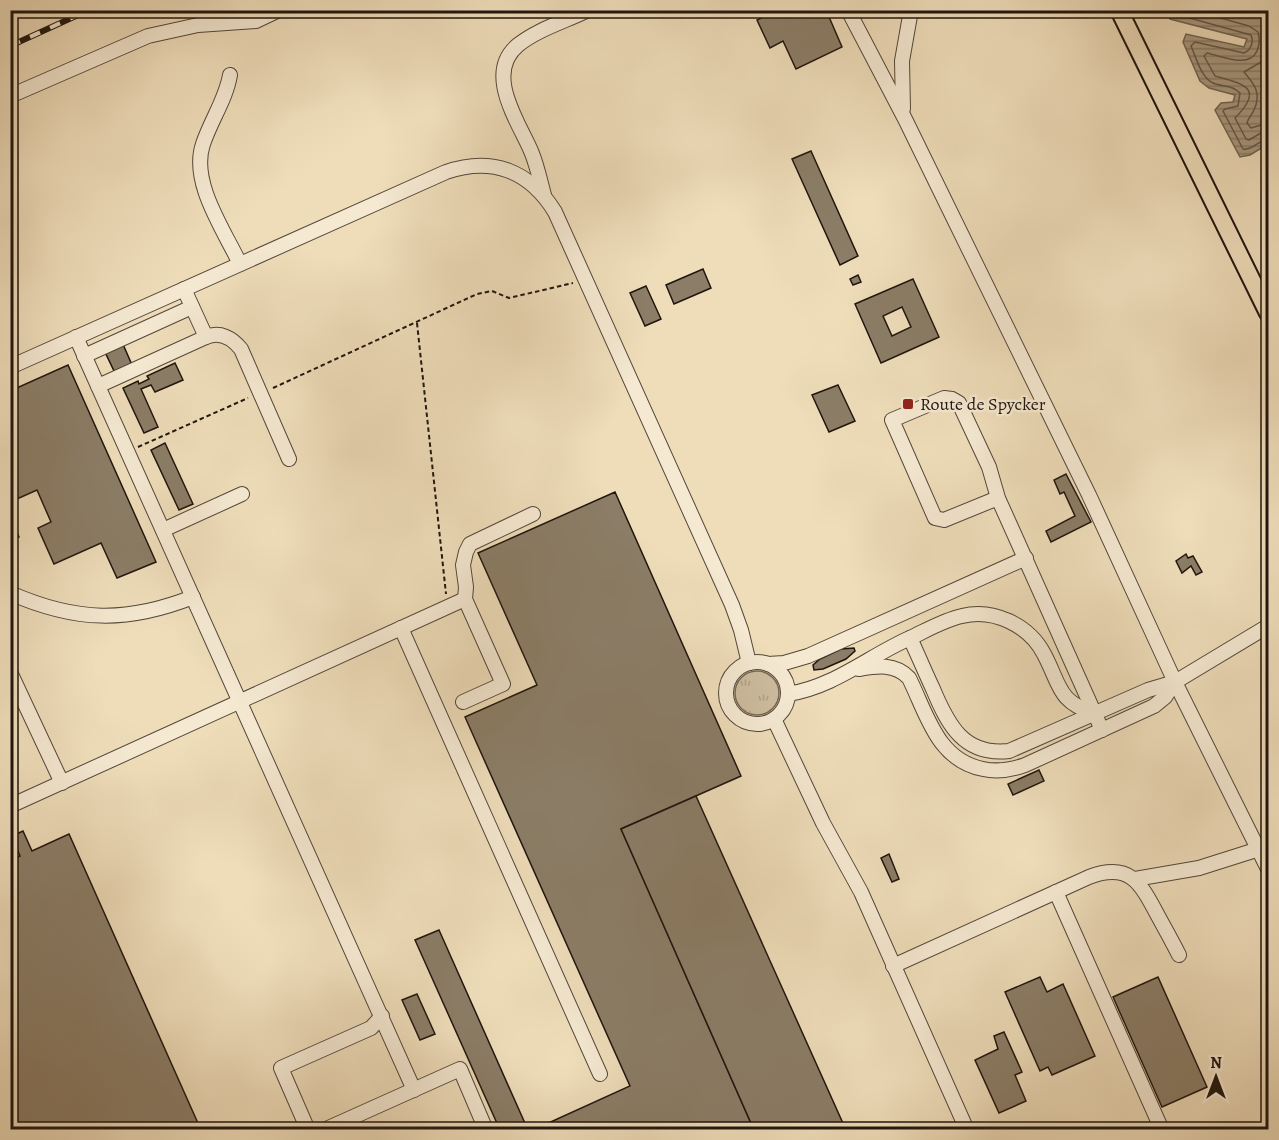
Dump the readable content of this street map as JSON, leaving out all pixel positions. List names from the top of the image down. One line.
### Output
{"places":{"transit":["Route de Spycker"]},"north":"top"}
